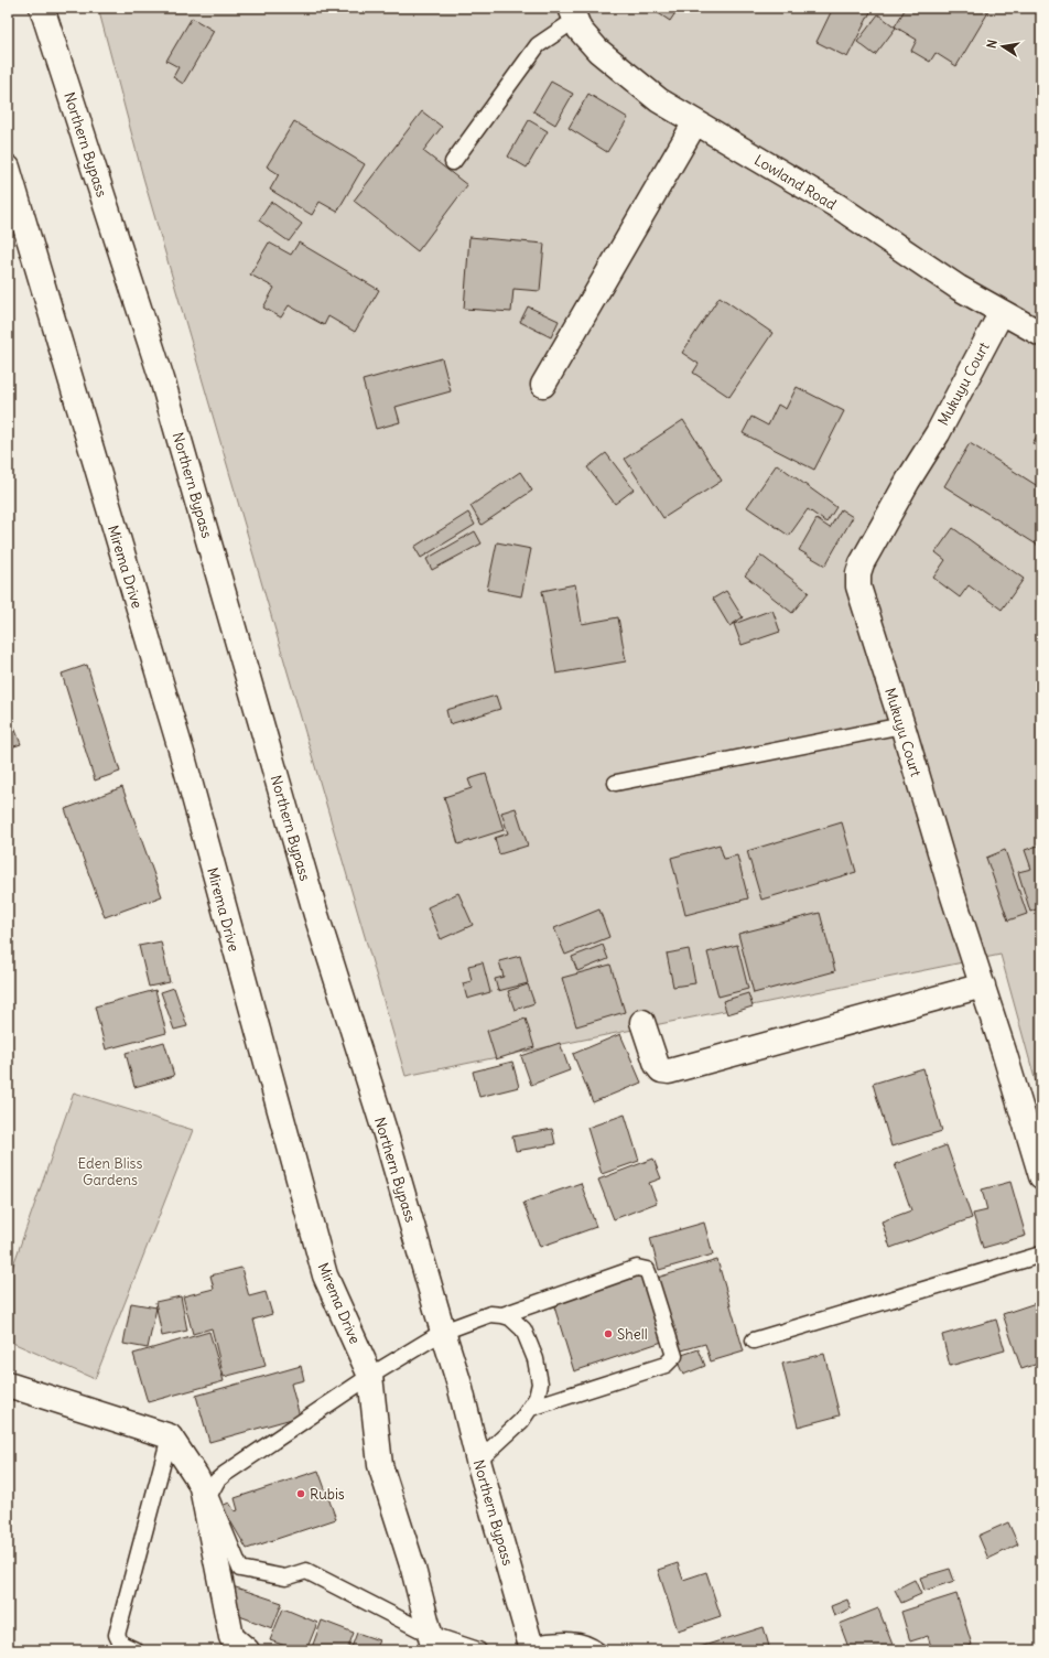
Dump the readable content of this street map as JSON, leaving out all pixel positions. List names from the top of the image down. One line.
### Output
{"streets":{"street":["Northern Bypass","Lowland Road","Mukuyu Court","Mirema Drive"]},"crossings":[["Lowland Road","Mukuyu Court"]],"parks":["Eden Bliss Gardens"],"places":["Shell","Rubis"],"north":"left"}
